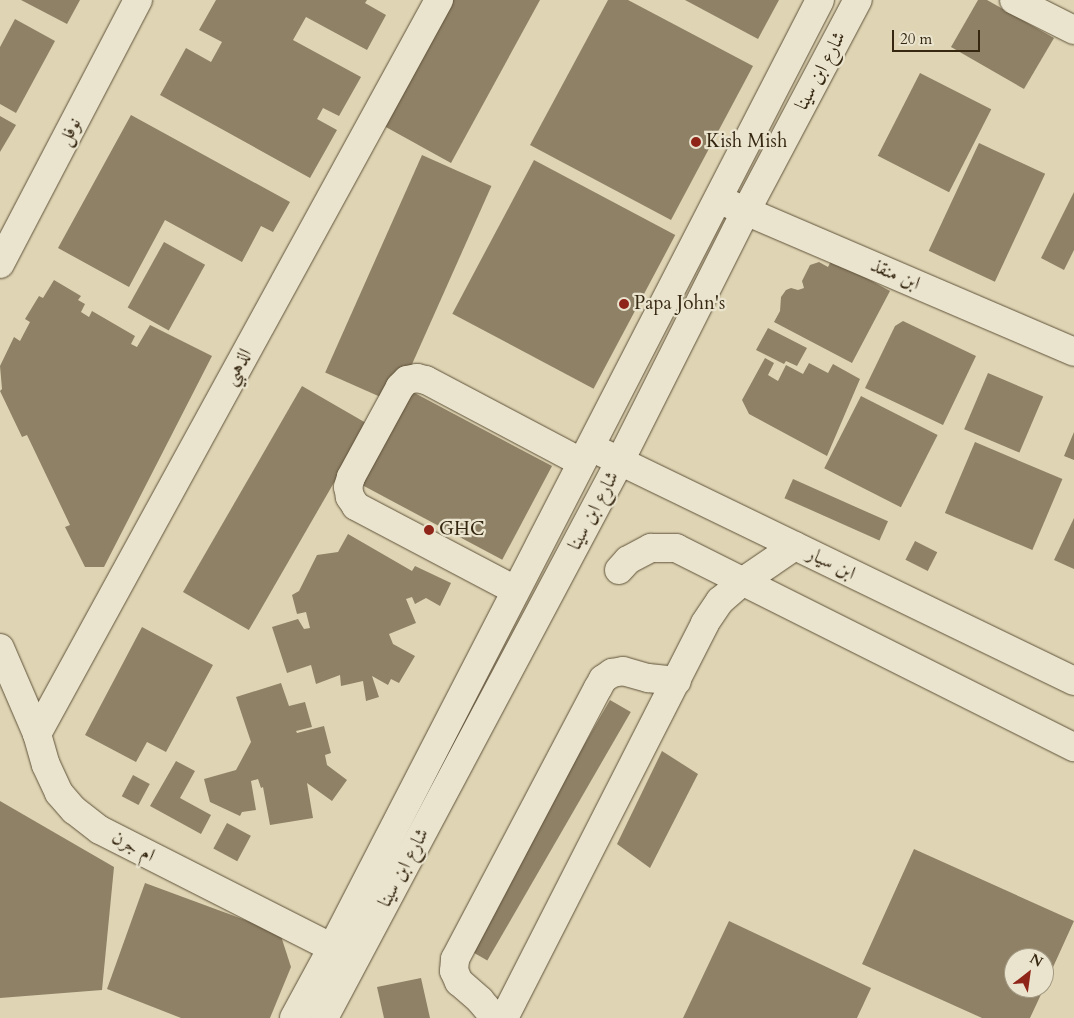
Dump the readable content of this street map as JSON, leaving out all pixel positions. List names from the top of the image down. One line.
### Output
{"streets":{"street":["شارع ابن سينا","نوفل","ابن منقذ","الذهبي","ابن سيار","ام جرن"]},"crossings":[["شارع ابن سينا","ابن منقذ"],["شارع ابن سينا","ابن سيار"],["شارع ابن سينا","ام جرن"],["الذهبي","ام جرن"]],"places":["Kish Mish","Papa John's","GHC"],"scale_bar":"20 m","north":"top right"}
